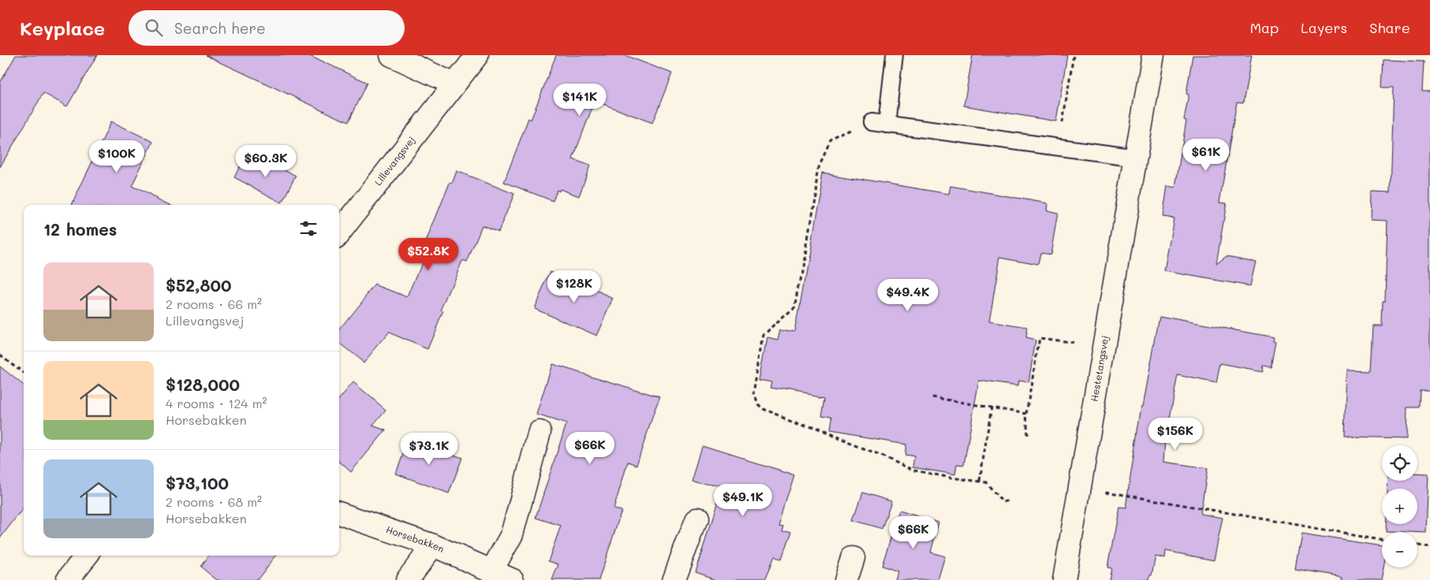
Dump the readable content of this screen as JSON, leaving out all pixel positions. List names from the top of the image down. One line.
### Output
{"streets":{"street":["Lillevangsvej","Hestetangsvej","Horsebakken"]},"page":{"header":"Keyplace","search":"Search here","nav":["Map","Layers","Share"],"price":["$141K","$61K","$100K","$60.3K","$52.8K","$128K","$49.4K","$156K","$66K","$73.1K","$49.1K","$66K"],"heading":"12 homes","list":[{"name":"$52,800","note":"2 rooms · 66 m² · Lillevangsvej"},{"name":"$128,000","note":"4 rooms · 124 m² · Horsebakken"},{"name":"$73,100","note":"2 rooms · 68 m² · Horsebakken"}],"map_buttons":["+","−"]}}
